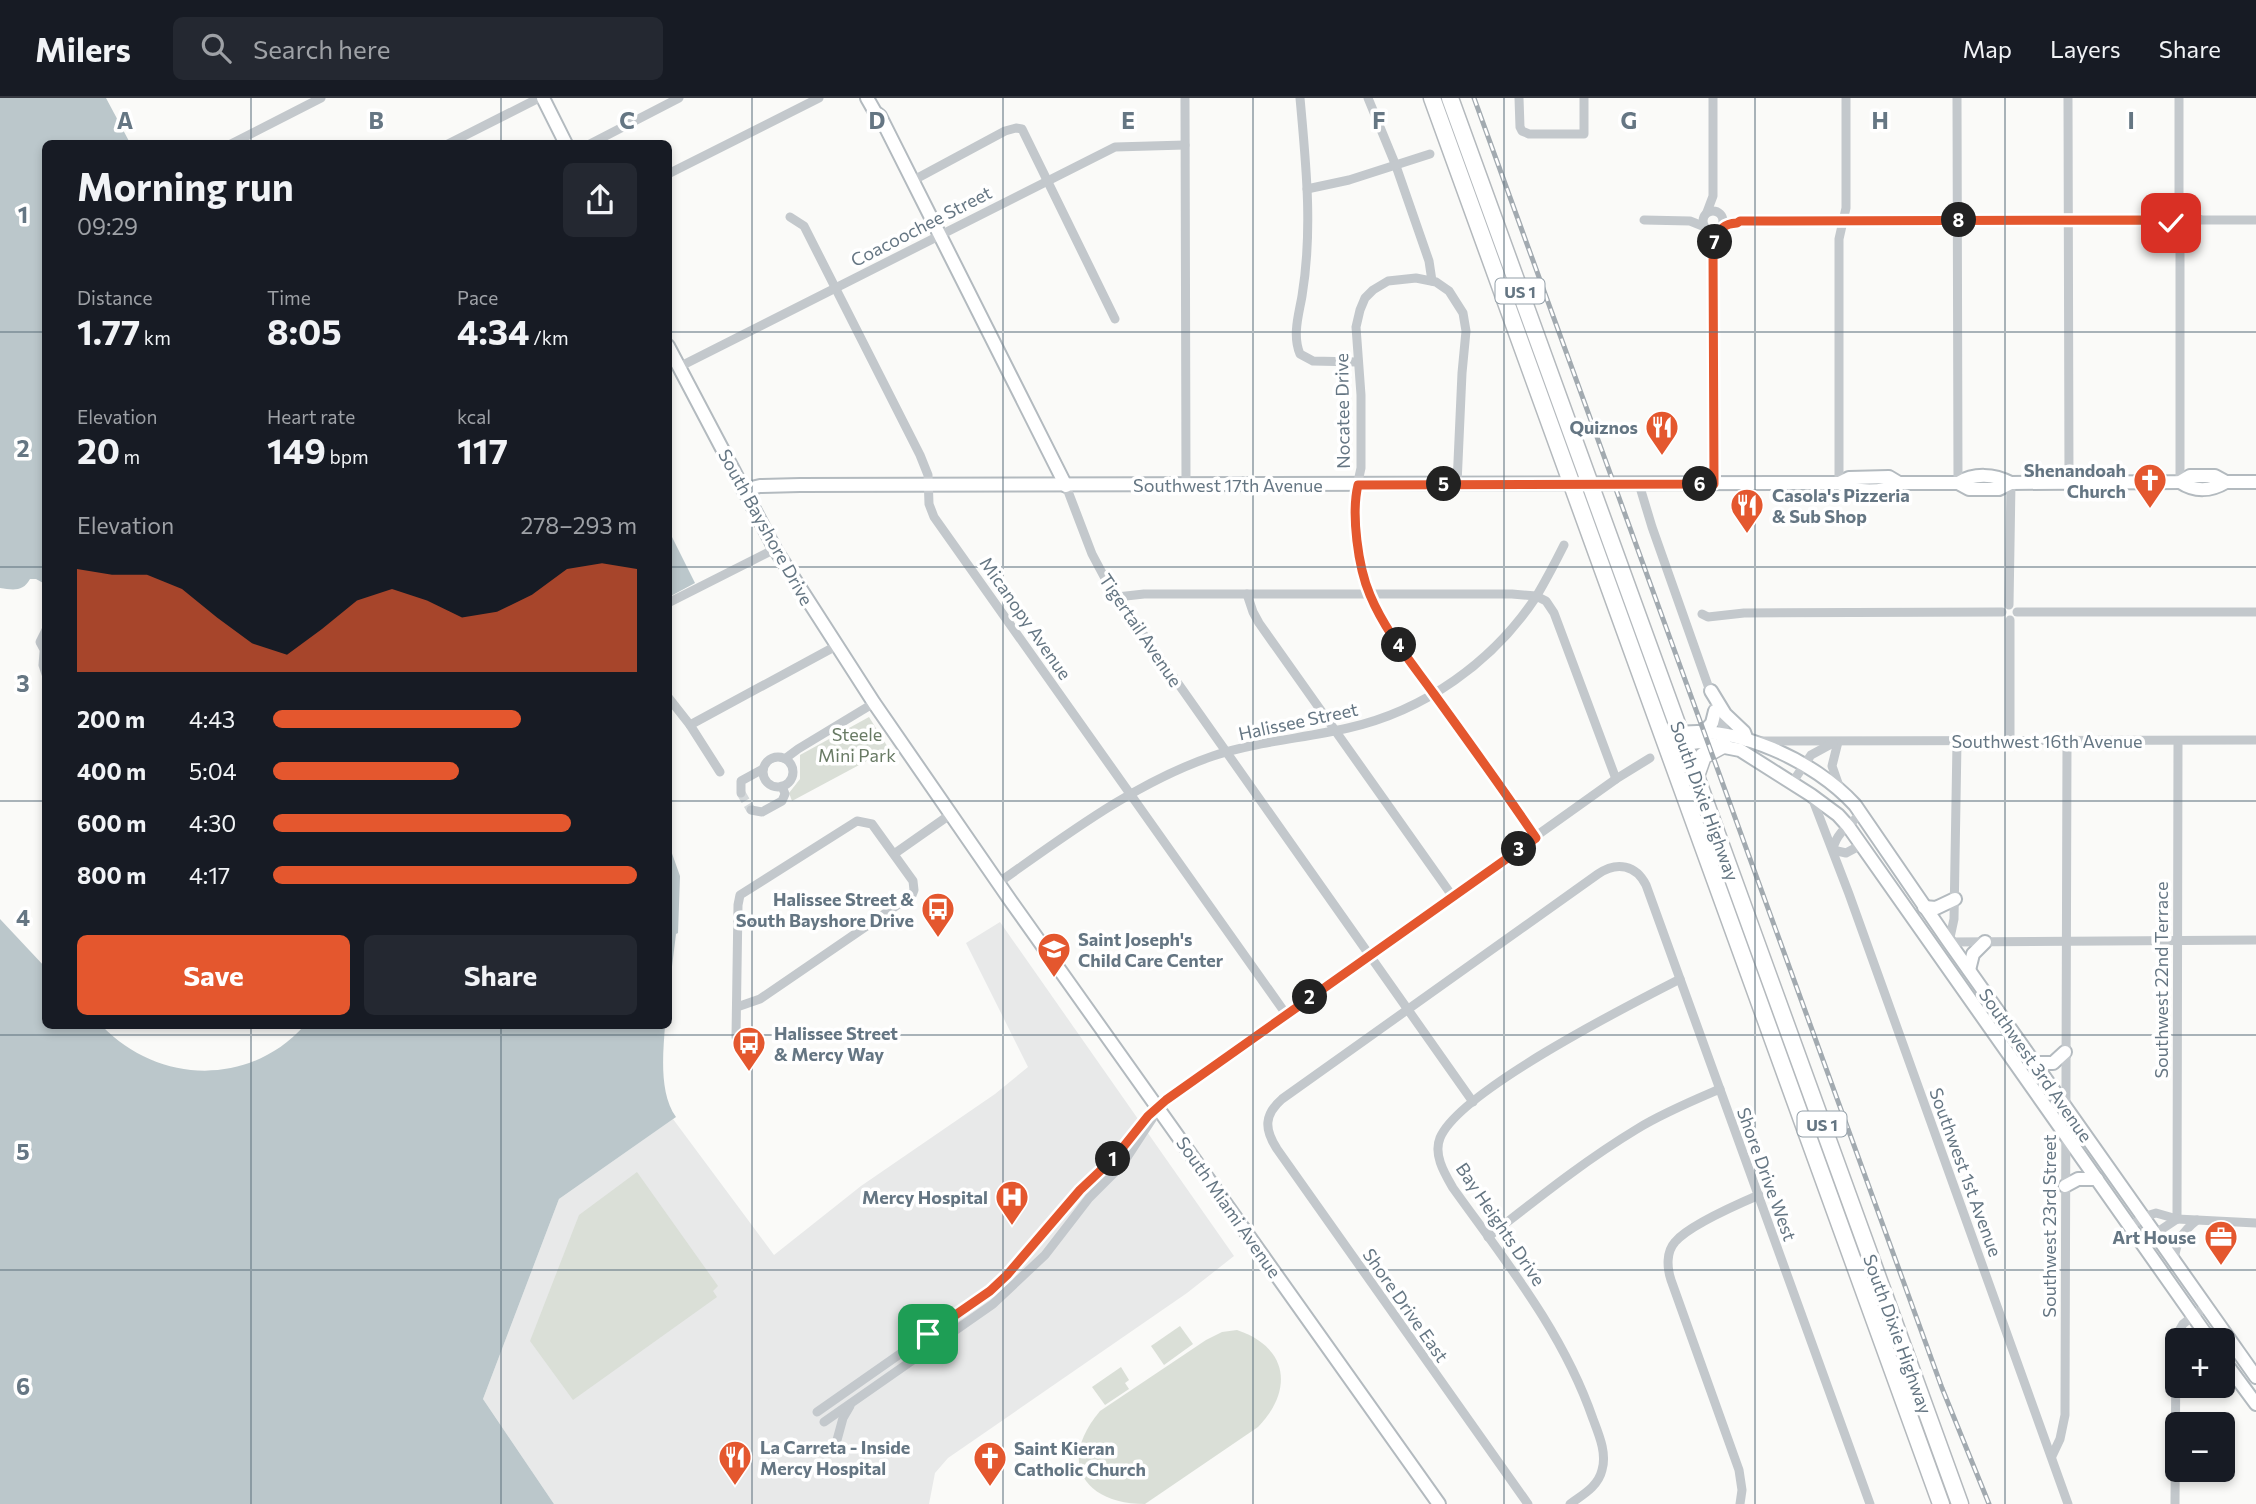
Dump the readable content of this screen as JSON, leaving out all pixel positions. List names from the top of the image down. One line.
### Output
{"streets":{"highway":["US 1","South Dixie Highway"],"main road":["Southwest 17th Avenue","South Bayshore Drive","Tigertail Avenue","Southwest 16th Avenue","Southwest 3rd Avenue","South Miami Avenue"],"street":["Coacoochee Street","Nocatee Drive","Micanopy Avenue","Halissee Street","Southwest 22nd Terrace","Southwest 1st Avenue","Shore Drive West","Bay Heights Drive","Southwest 23rd Street","Shore Drive East"]},"crossings":[["Coacoochee Street","South Bayshore Drive"],["Coacoochee Street","Micanopy Avenue"],["Coacoochee Street","Tigertail Avenue"],["Nocatee Drive","Southwest 17th Avenue"],["Nocatee Drive","Halissee Street"],["Southwest 17th Avenue","South Bayshore Drive"],["Southwest 17th Avenue","Micanopy Avenue"],["Southwest 17th Avenue","Tigertail Avenue"],["Southwest 17th Avenue","South Dixie Highway"],["South Bayshore Drive","South Miami Avenue"],["Micanopy Avenue","Halissee Street"],["Tigertail Avenue","Halissee Street"],["Tigertail Avenue","Shore Drive West"],["Tigertail Avenue","Bay Heights Drive"],["Tigertail Avenue","Shore Drive East"],["Halissee Street","South Miami Avenue"],["Southwest 16th Avenue","South Dixie Highway"],["Southwest 16th Avenue","Southwest 22nd Terrace"],["Southwest 16th Avenue","Southwest 3rd Avenue"],["Southwest 16th Avenue","Southwest 23rd Street"],["Southwest 3rd Avenue","Southwest 1st Avenue"],["Southwest 3rd Avenue","Southwest 23rd Street"],["Southwest 1st Avenue","Southwest 23rd Street"],["Shore Drive West","Bay Heights Drive"],["Shore Drive West","Shore Drive East"]],"parks":["Steele Mini Park"],"places":{"restaurant":["Quiznos","Casola's Pizzeria & Sub Shop","La Carreta - Inside Mercy Hospital"],"church":["Shenandoah Church","Saint Kieran Catholic Church"],"bus stop":["Halissee Street & South Bayshore Drive","Halissee Street & Mercy Way"],"school or university":["Saint Joseph's Child Care Center"],"hospital":["Mercy Hospital"],"office":["Art House"]},"page":{"header":"Milers","search":"Search here","nav":["Map","Layers","Share"],"heading":["Morning run","09:29"],"pins":["8","7","5","6","4","3","2","1"],"stats":[["Distance","1.77 km"],["Time","8:05"],["Pace","4:34 /km"],["Elevation","20 m"],["Heart rate","149 bpm"],["kcal","117"]],"chart":["Elevation","278–293 m"],"list":[{"name":"200 m","note":"4:43"},{"name":"400 m","note":"5:04"},{"name":"600 m","note":"4:30"},{"name":"800 m","note":"4:17"}],"buttons":["Save","Share"],"map_buttons":["+","−"]},"grid":{"columns":["A","B","C","D","E","F","G","H","I"],"rows":["1","2","3","4","5","6"]}}
